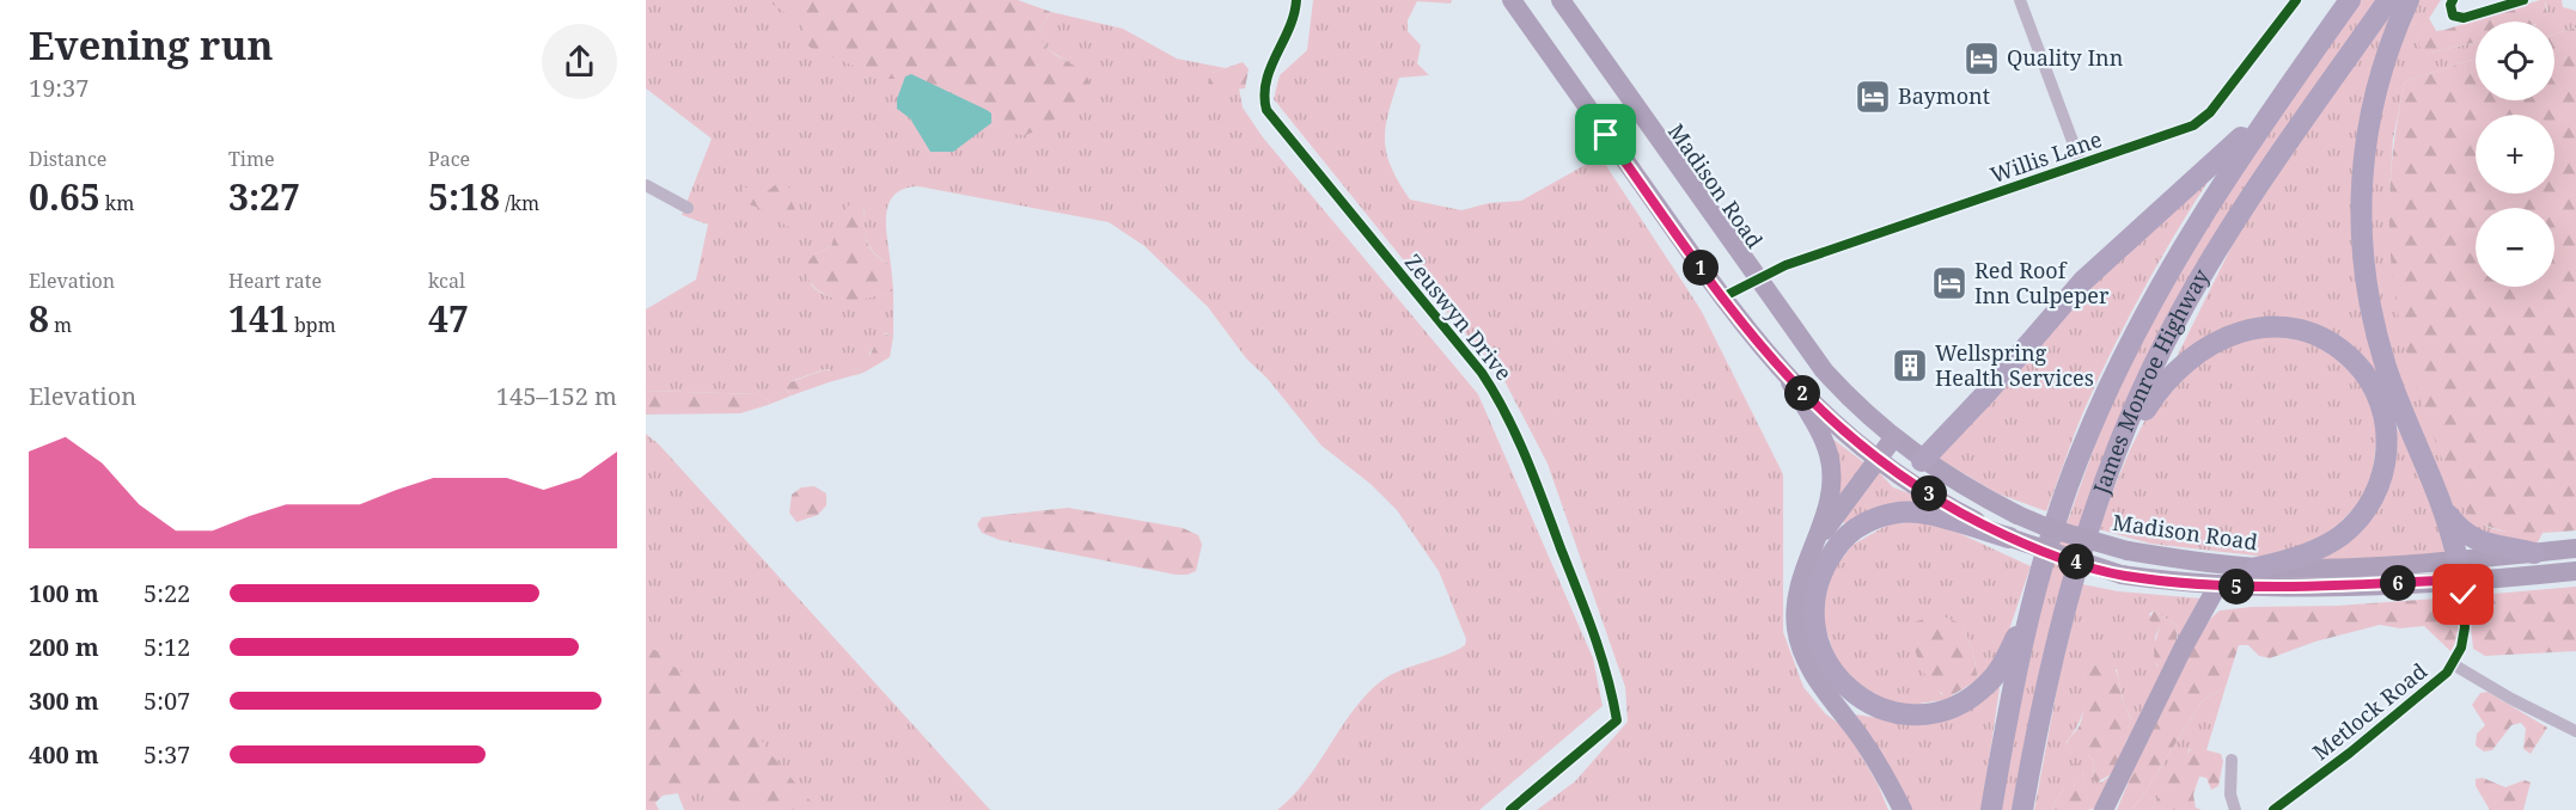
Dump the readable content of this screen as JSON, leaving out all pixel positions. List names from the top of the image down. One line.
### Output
{"streets":{"highway":["James Monroe Highway"],"main road":["Madison Road"],"street":["Willis Lane","Zeuswyn Drive","Metlock Road"]},"crossings":[["Willis Lane","Madison Road"],["Madison Road","Metlock Road"]],"places":{"hotel":["Quality Inn","Baymont","Red Roof Inn Culpeper"],"building":["Wellspring Health Services"]},"page":{"heading":["Evening run","19:37"],"map_buttons":["+","−"],"stats":[["Distance","0.65 km"],["Time","3:27"],["Pace","5:18 /km"],["Elevation","8 m"],["Heart rate","141 bpm"],["kcal","47"]],"pins":["1","2","3","4","6","5"],"chart":["Elevation","145–152 m"],"list":[{"name":"100 m","note":"5:22"},{"name":"200 m","note":"5:12"},{"name":"300 m","note":"5:07"},{"name":"400 m","note":"5:37"}]}}
